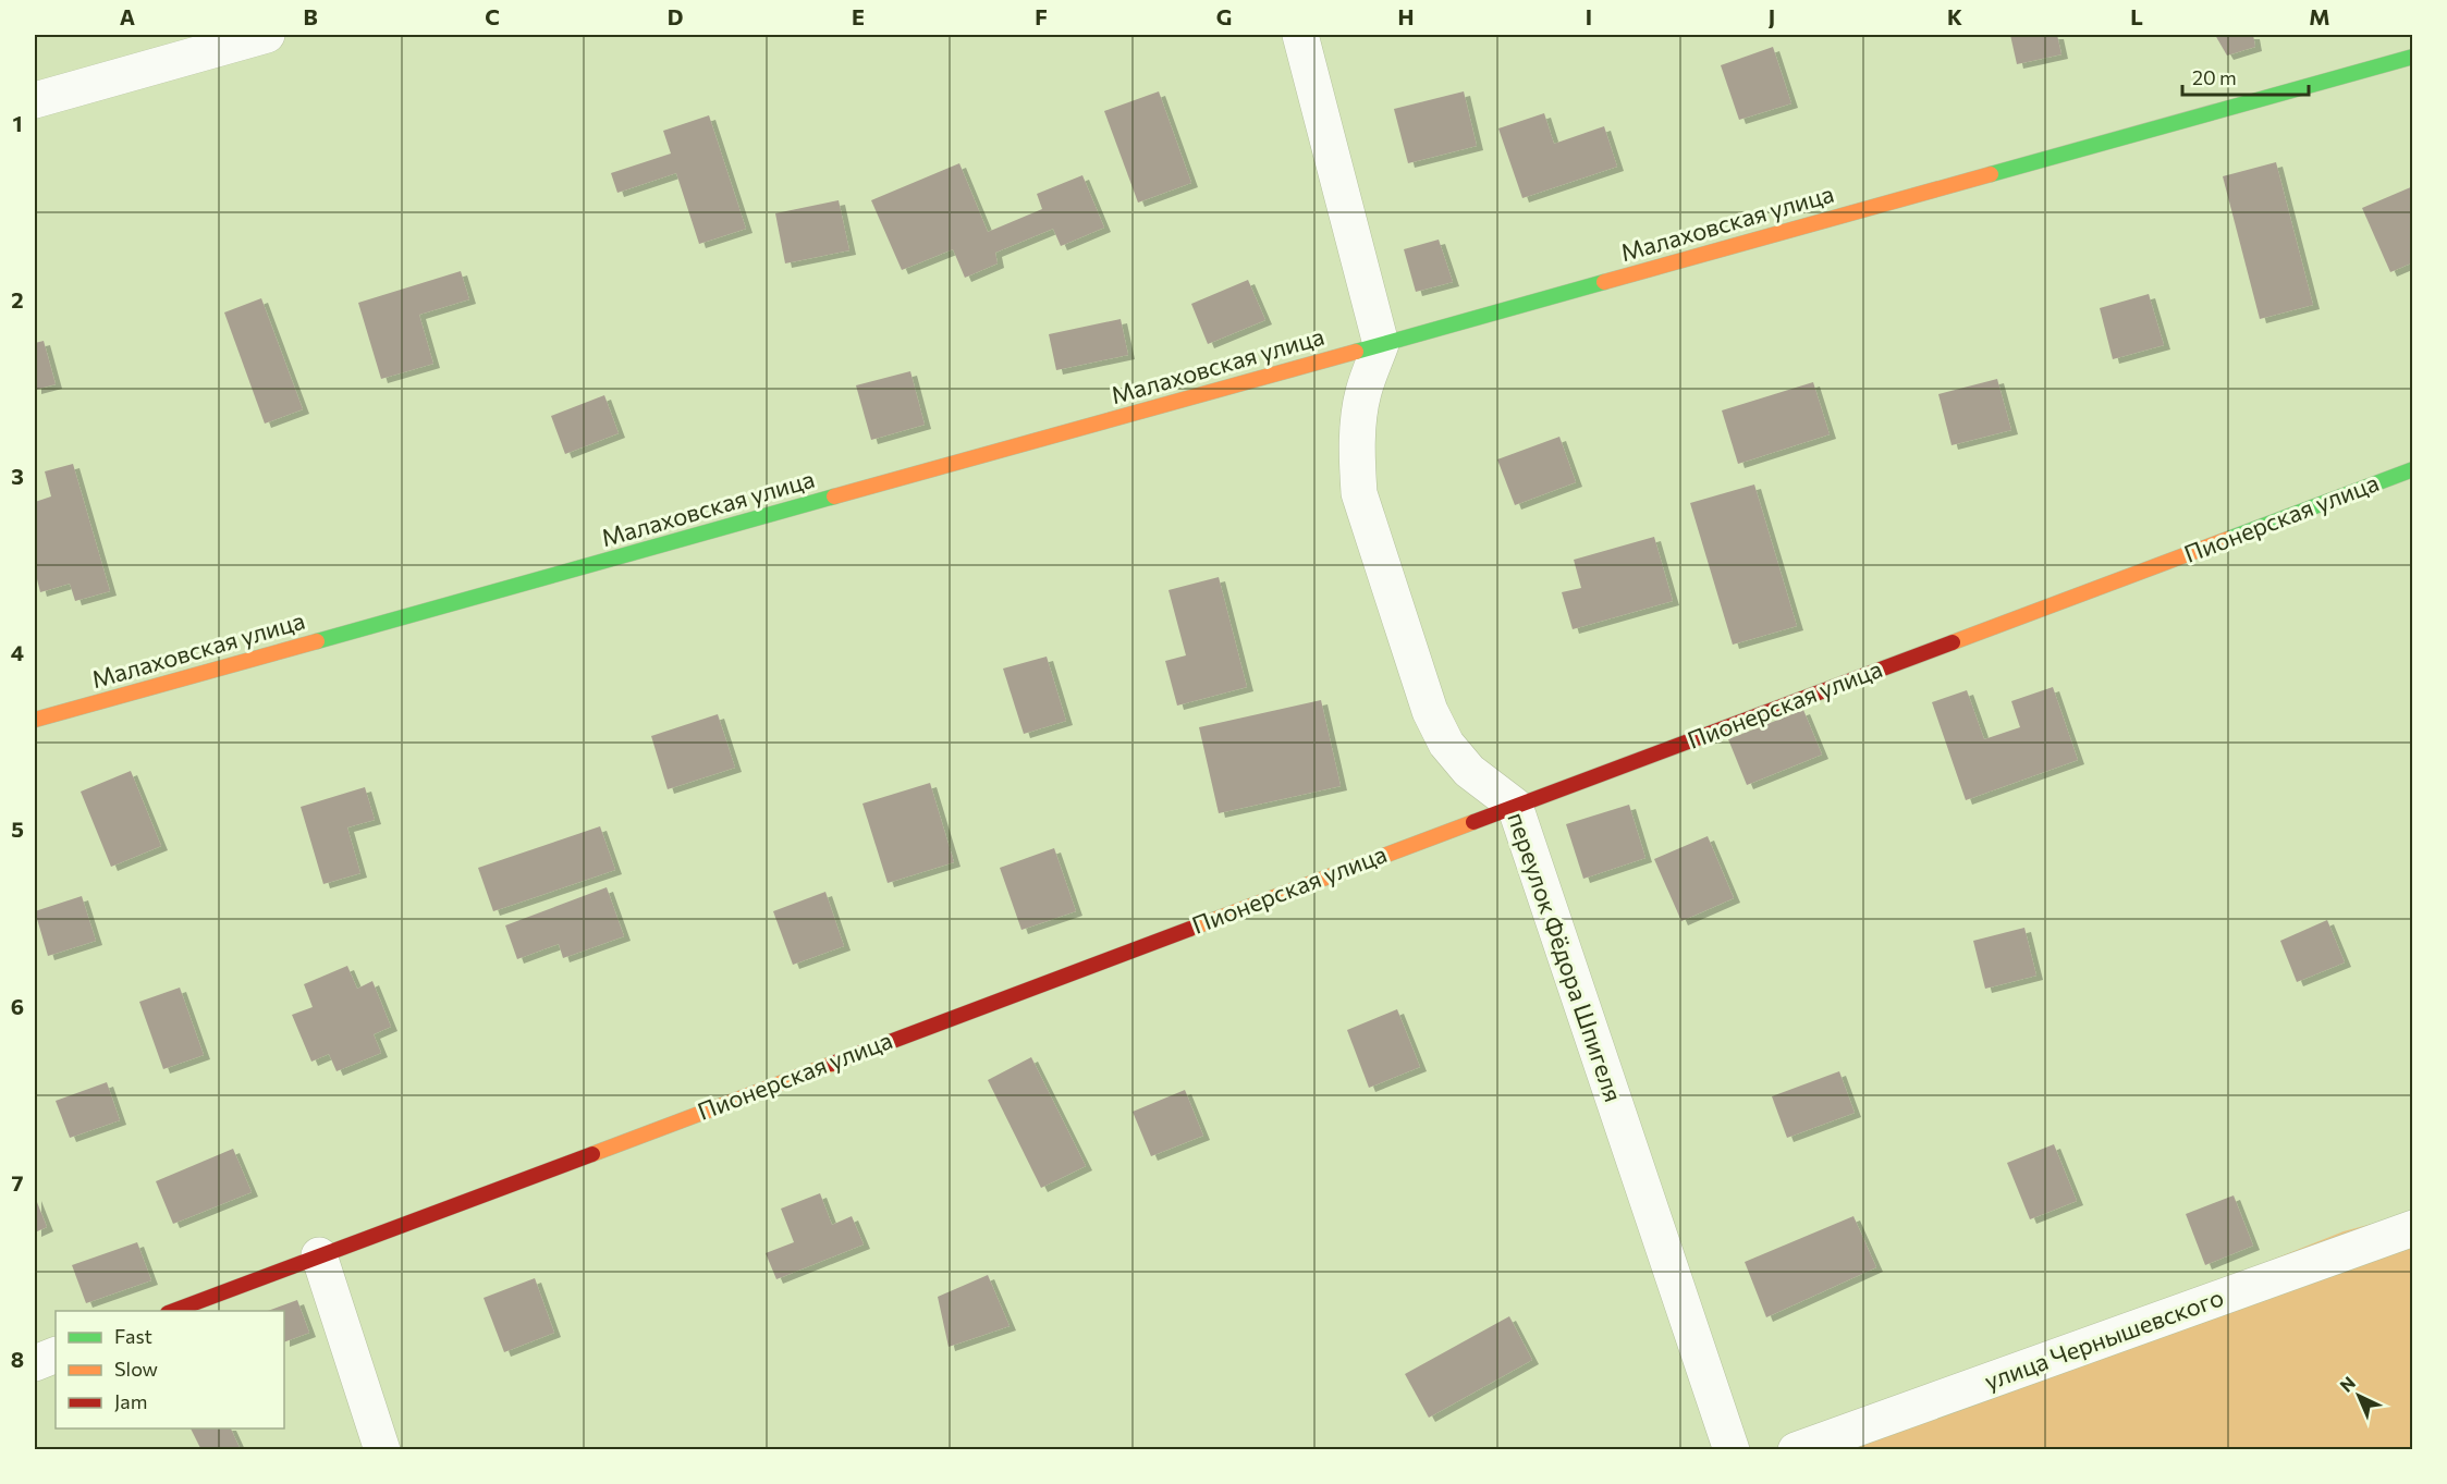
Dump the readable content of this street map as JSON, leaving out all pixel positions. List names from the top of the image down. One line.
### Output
{"streets":{"street":["Малаховская улица","Пионерская улица","переулок Фёдора Шпигеля","улица Чернышевского"]},"crossings":[["Малаховская улица","переулок Фёдора Шпигеля"],["Пионерская улица","переулок Фёдора Шпигеля"]],"legend":["Fast","Slow","Jam"],"scale_bar":"20 m","north":"top left","grid":{"columns":["A","B","C","D","E","F","G","H","I","J","K","L","M"],"rows":["1","2","3","4","5","6","7","8"]}}
